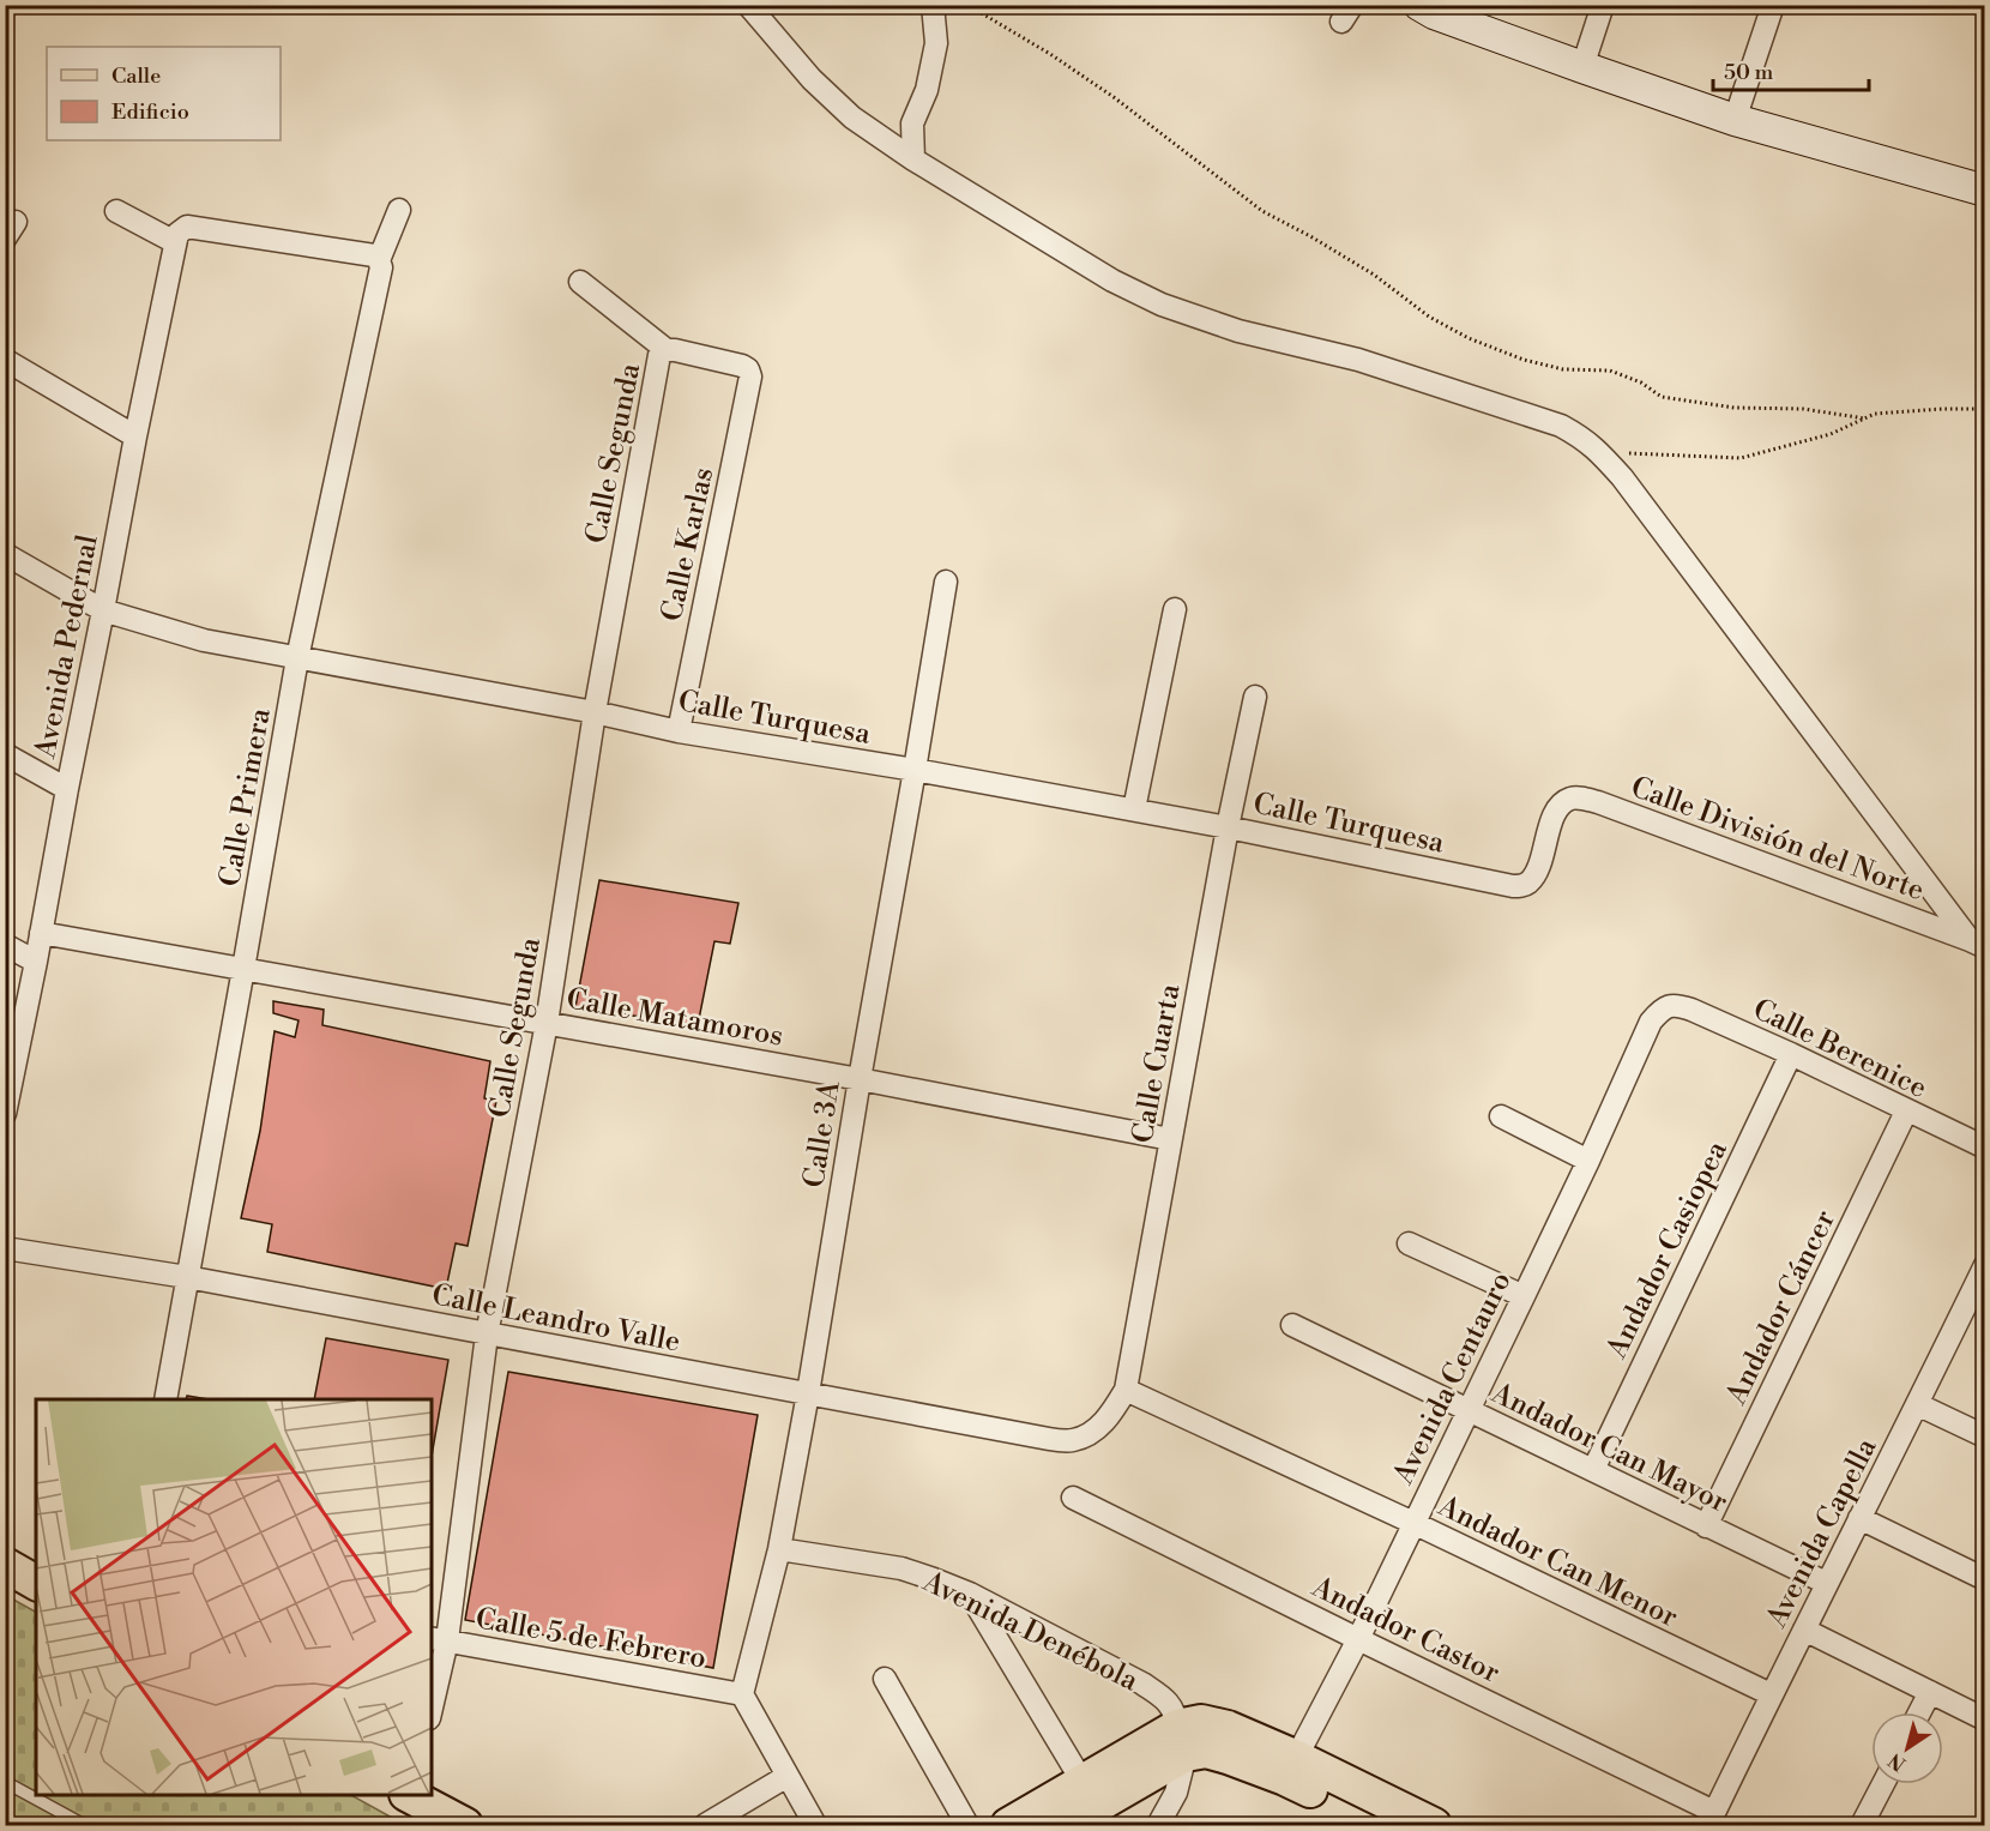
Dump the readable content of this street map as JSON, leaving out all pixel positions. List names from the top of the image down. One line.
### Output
{"streets":{"street":["Calle Segunda","Calle Karlas","Avenida Pedernal","Calle Turquesa","Calle Primera","Calle División del Norte","Calle Matamoros","Calle Berenice","Calle Cuarta","Calle 3A","Andador Casiopea","Andador Cáncer","Calle Leandro Valle","Avenida Centauro","Andador Can Mayor","Avenida Capella","Andador Can Menor","Andador Castor","Avenida Denébola","Calle 5 de Febrero"]},"crossings":[["Calle Segunda","Calle Karlas"],["Calle Segunda","Calle Turquesa"],["Calle Segunda","Calle Matamoros"],["Calle Segunda","Calle Leandro Valle"],["Calle Segunda","Calle 5 de Febrero"],["Calle Karlas","Calle Turquesa"],["Avenida Pedernal","Calle Turquesa"],["Avenida Pedernal","Calle Matamoros"],["Calle Turquesa","Calle Primera"],["Calle Turquesa","Calle División del Norte"],["Calle Turquesa","Calle Cuarta"],["Calle Turquesa","Calle 3A"],["Calle Primera","Calle Matamoros"],["Calle Primera","Calle Leandro Valle"],["Calle Matamoros","Calle Cuarta"],["Calle Matamoros","Calle 3A"],["Calle Berenice","Andador Casiopea"],["Calle Berenice","Andador Cáncer"],["Calle Berenice","Avenida Centauro"],["Calle Cuarta","Calle Leandro Valle"],["Calle Cuarta","Andador Can Menor"],["Calle 3A","Calle Leandro Valle"],["Calle 3A","Avenida Denébola"],["Calle 3A","Calle 5 de Febrero"],["Andador Casiopea","Andador Can Mayor"],["Andador Cáncer","Andador Can Mayor"],["Avenida Centauro","Andador Can Mayor"],["Avenida Centauro","Andador Can Menor"],["Avenida Centauro","Andador Castor"],["Andador Can Mayor","Avenida Capella"],["Avenida Capella","Andador Can Menor"],["Avenida Capella","Andador Castor"]],"legend":["Calle","Edificio"],"scale_bar":"50 m","north":"bottom left"}
